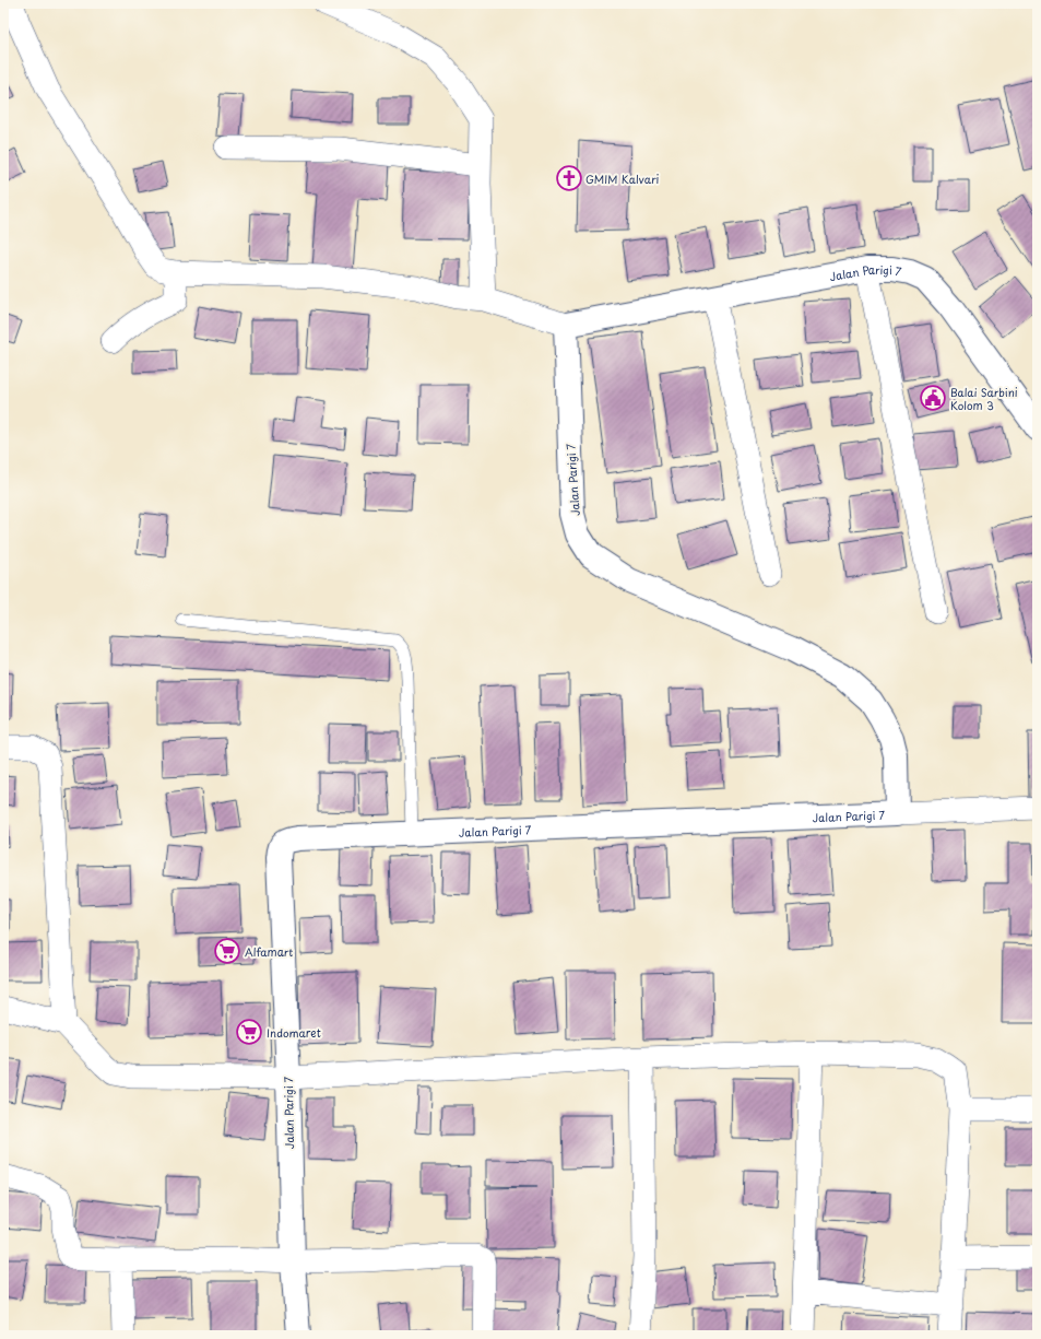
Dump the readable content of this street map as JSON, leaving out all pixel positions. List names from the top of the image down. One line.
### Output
{"streets":{"street":["Jalan Parigi 7"]},"places":{"church":["GMIM Kalvari"],"public building":["Balai Sarbini Kolom 3"],"supermarket":["Alfamart","Indomaret"]}}
